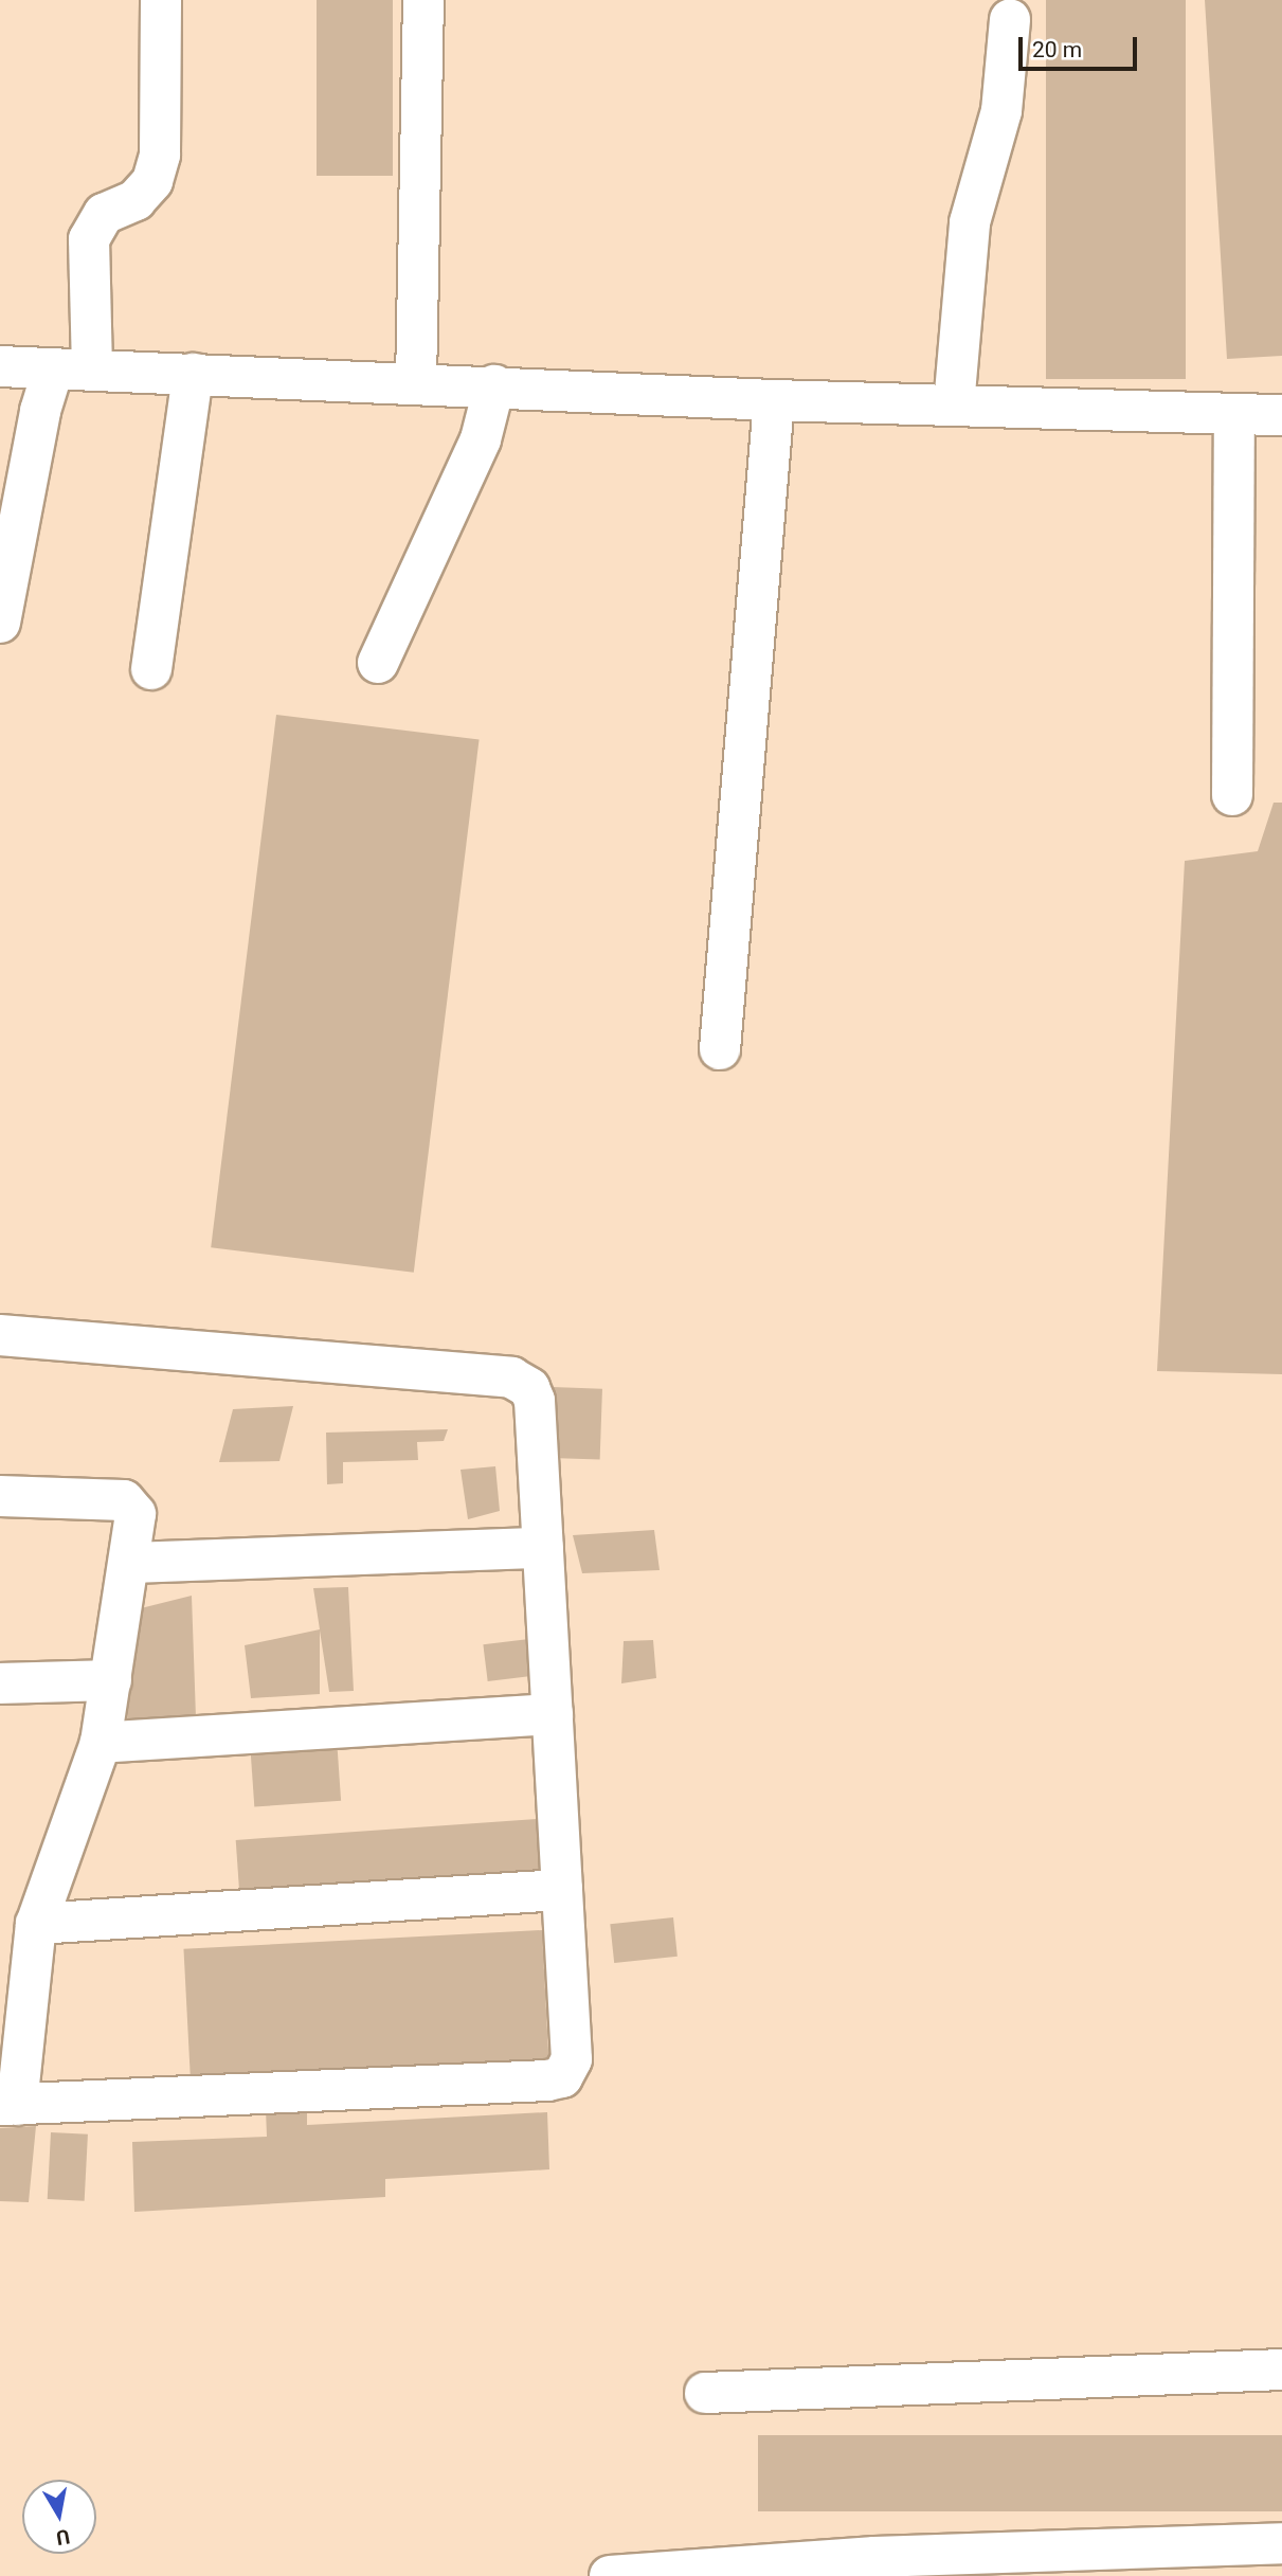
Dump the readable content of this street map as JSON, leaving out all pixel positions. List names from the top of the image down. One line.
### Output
{"scale_bar":"20 m","north":"bottom"}
